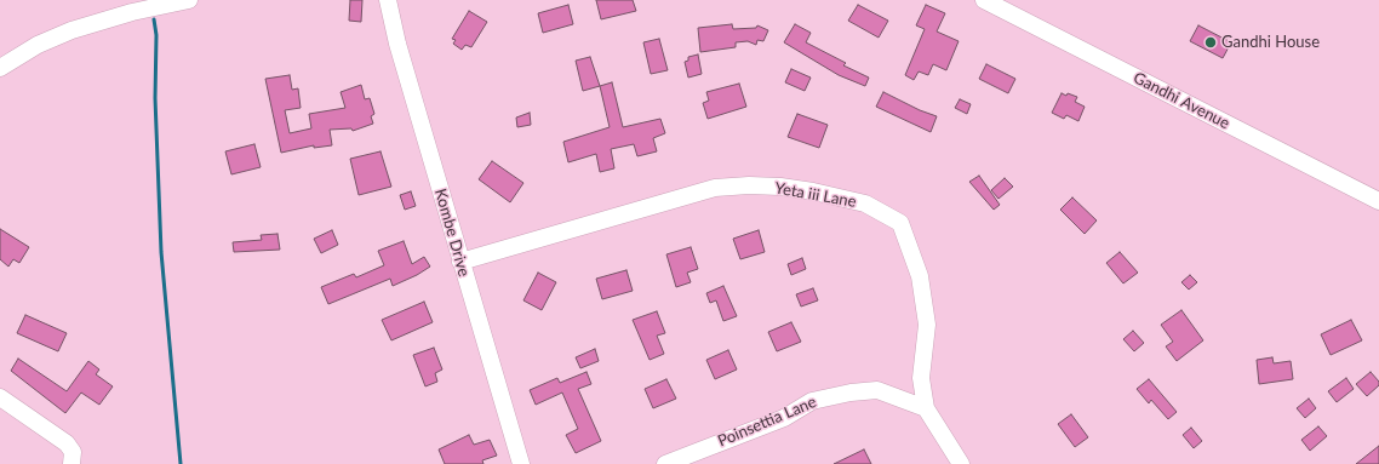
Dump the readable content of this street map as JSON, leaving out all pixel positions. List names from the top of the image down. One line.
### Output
{"streets":{"street":["Gandhi Avenue","Yeta iii Lane","Kombe Drive","Poinsettia Lane"]},"crossings":[["Yeta iii Lane","Kombe Drive"],["Yeta iii Lane","Poinsettia Lane"]],"places":["Gandhi House"]}
